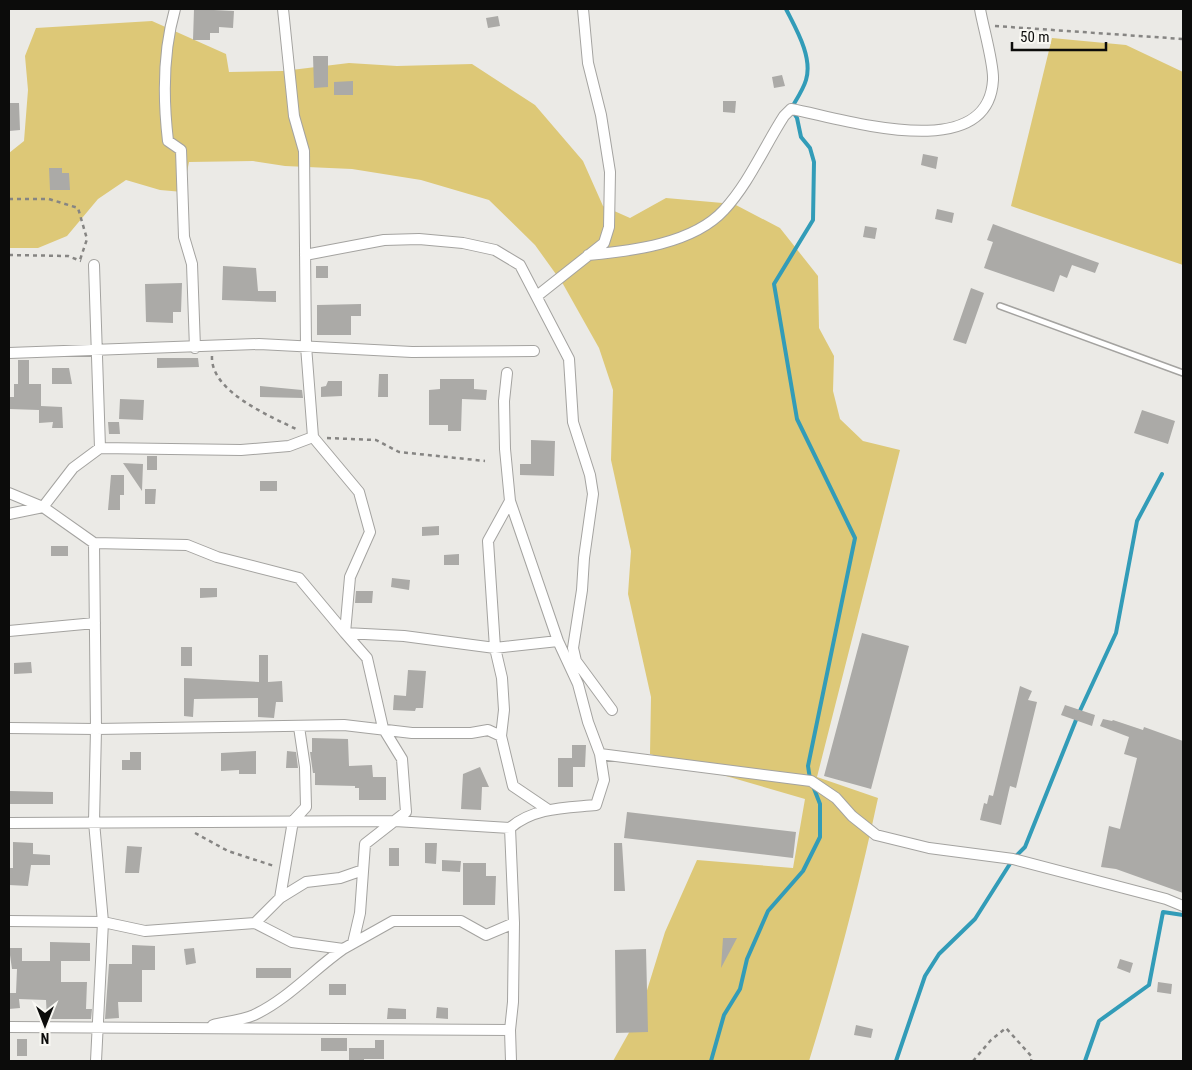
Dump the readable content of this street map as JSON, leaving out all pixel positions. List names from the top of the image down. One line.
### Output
{"scale_bar":"50 m","north":"bottom"}
